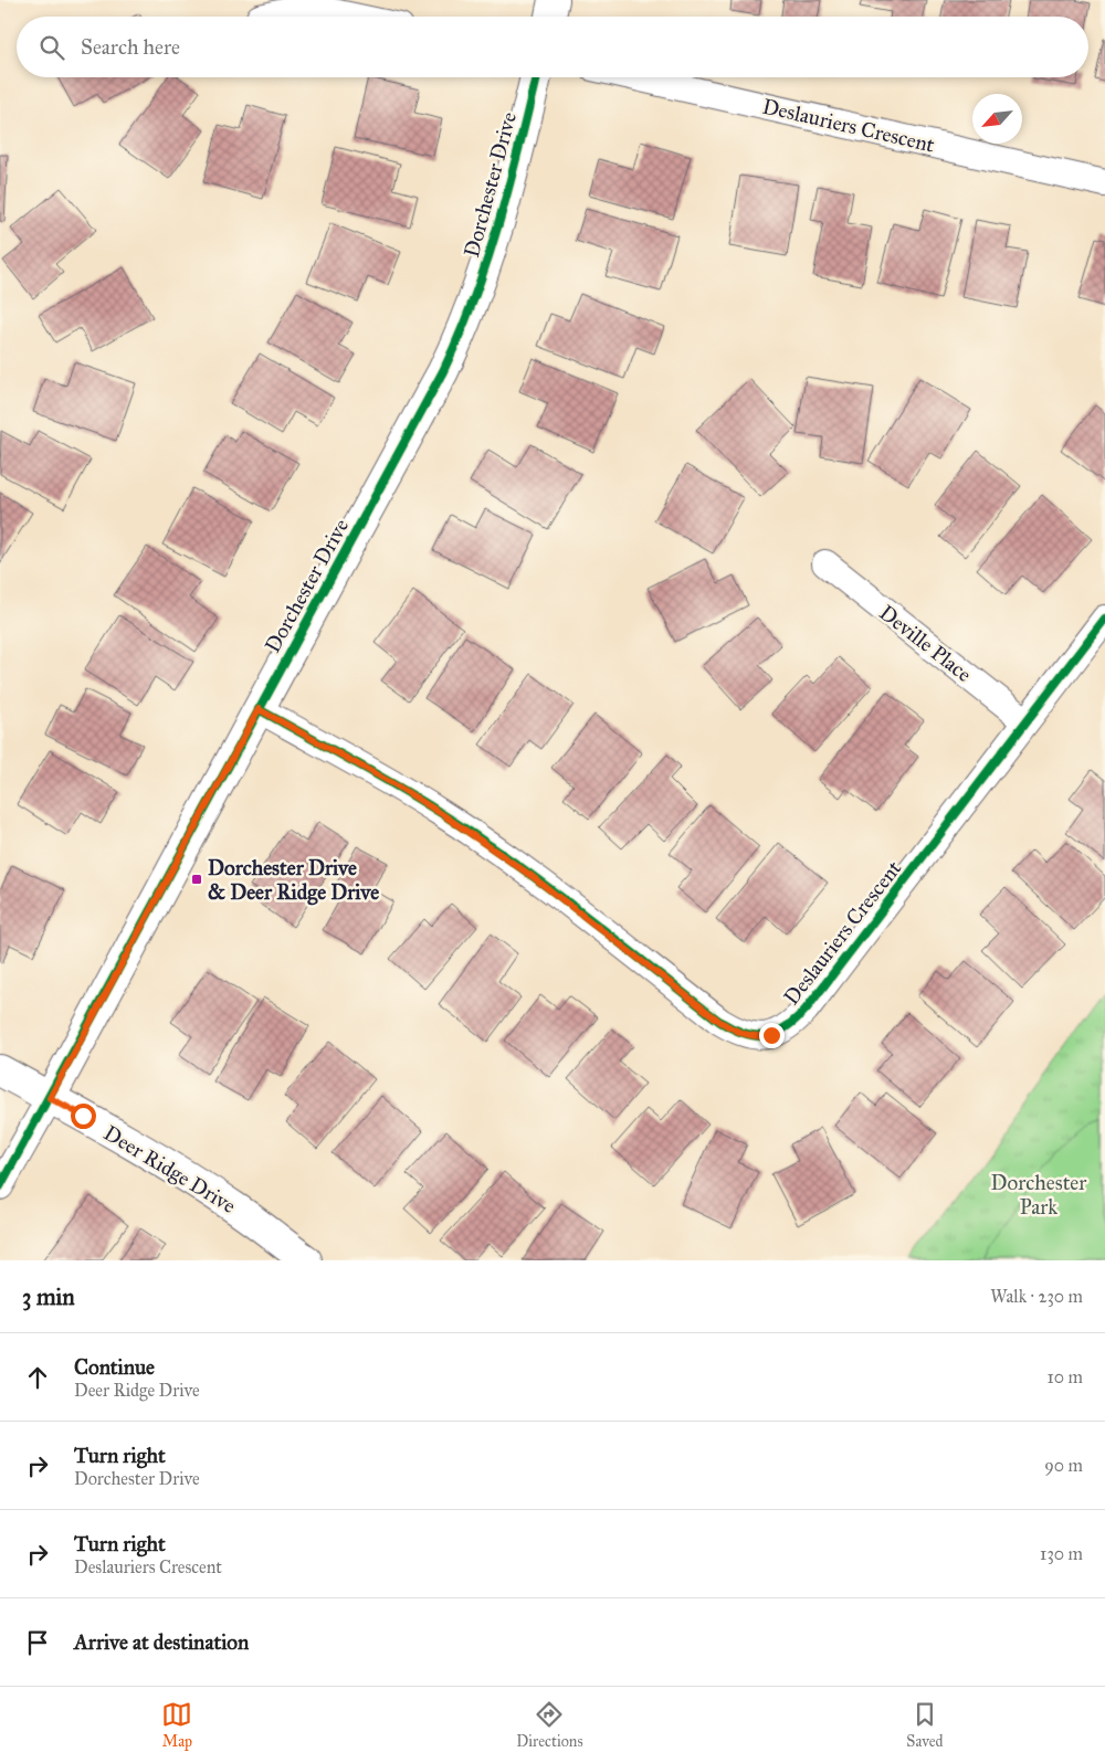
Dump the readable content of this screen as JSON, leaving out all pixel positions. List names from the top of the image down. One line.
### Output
{"streets":{"street":["Deslauriers Crescent","Dorchester Drive","Deville Place","Deer Ridge Drive"]},"crossings":[["Deslauriers Crescent","Dorchester Drive"],["Deslauriers Crescent","Deville Place"],["Dorchester Drive","Deer Ridge Drive"]],"parks":["Dorchester Park"],"places":{"transit":["Dorchester Drive & Deer Ridge Drive"]},"north":"bottom left","page":{"search":"Search here","heading":["3 min","Walk · 230 m"],"list":[["Continue","Deer Ridge Drive","10 m"],["Turn right","Dorchester Drive","90 m"],["Turn right","Deslauriers Crescent","130 m"],"Arrive at destination"],"nav":["Map","Directions","Saved"]}}
